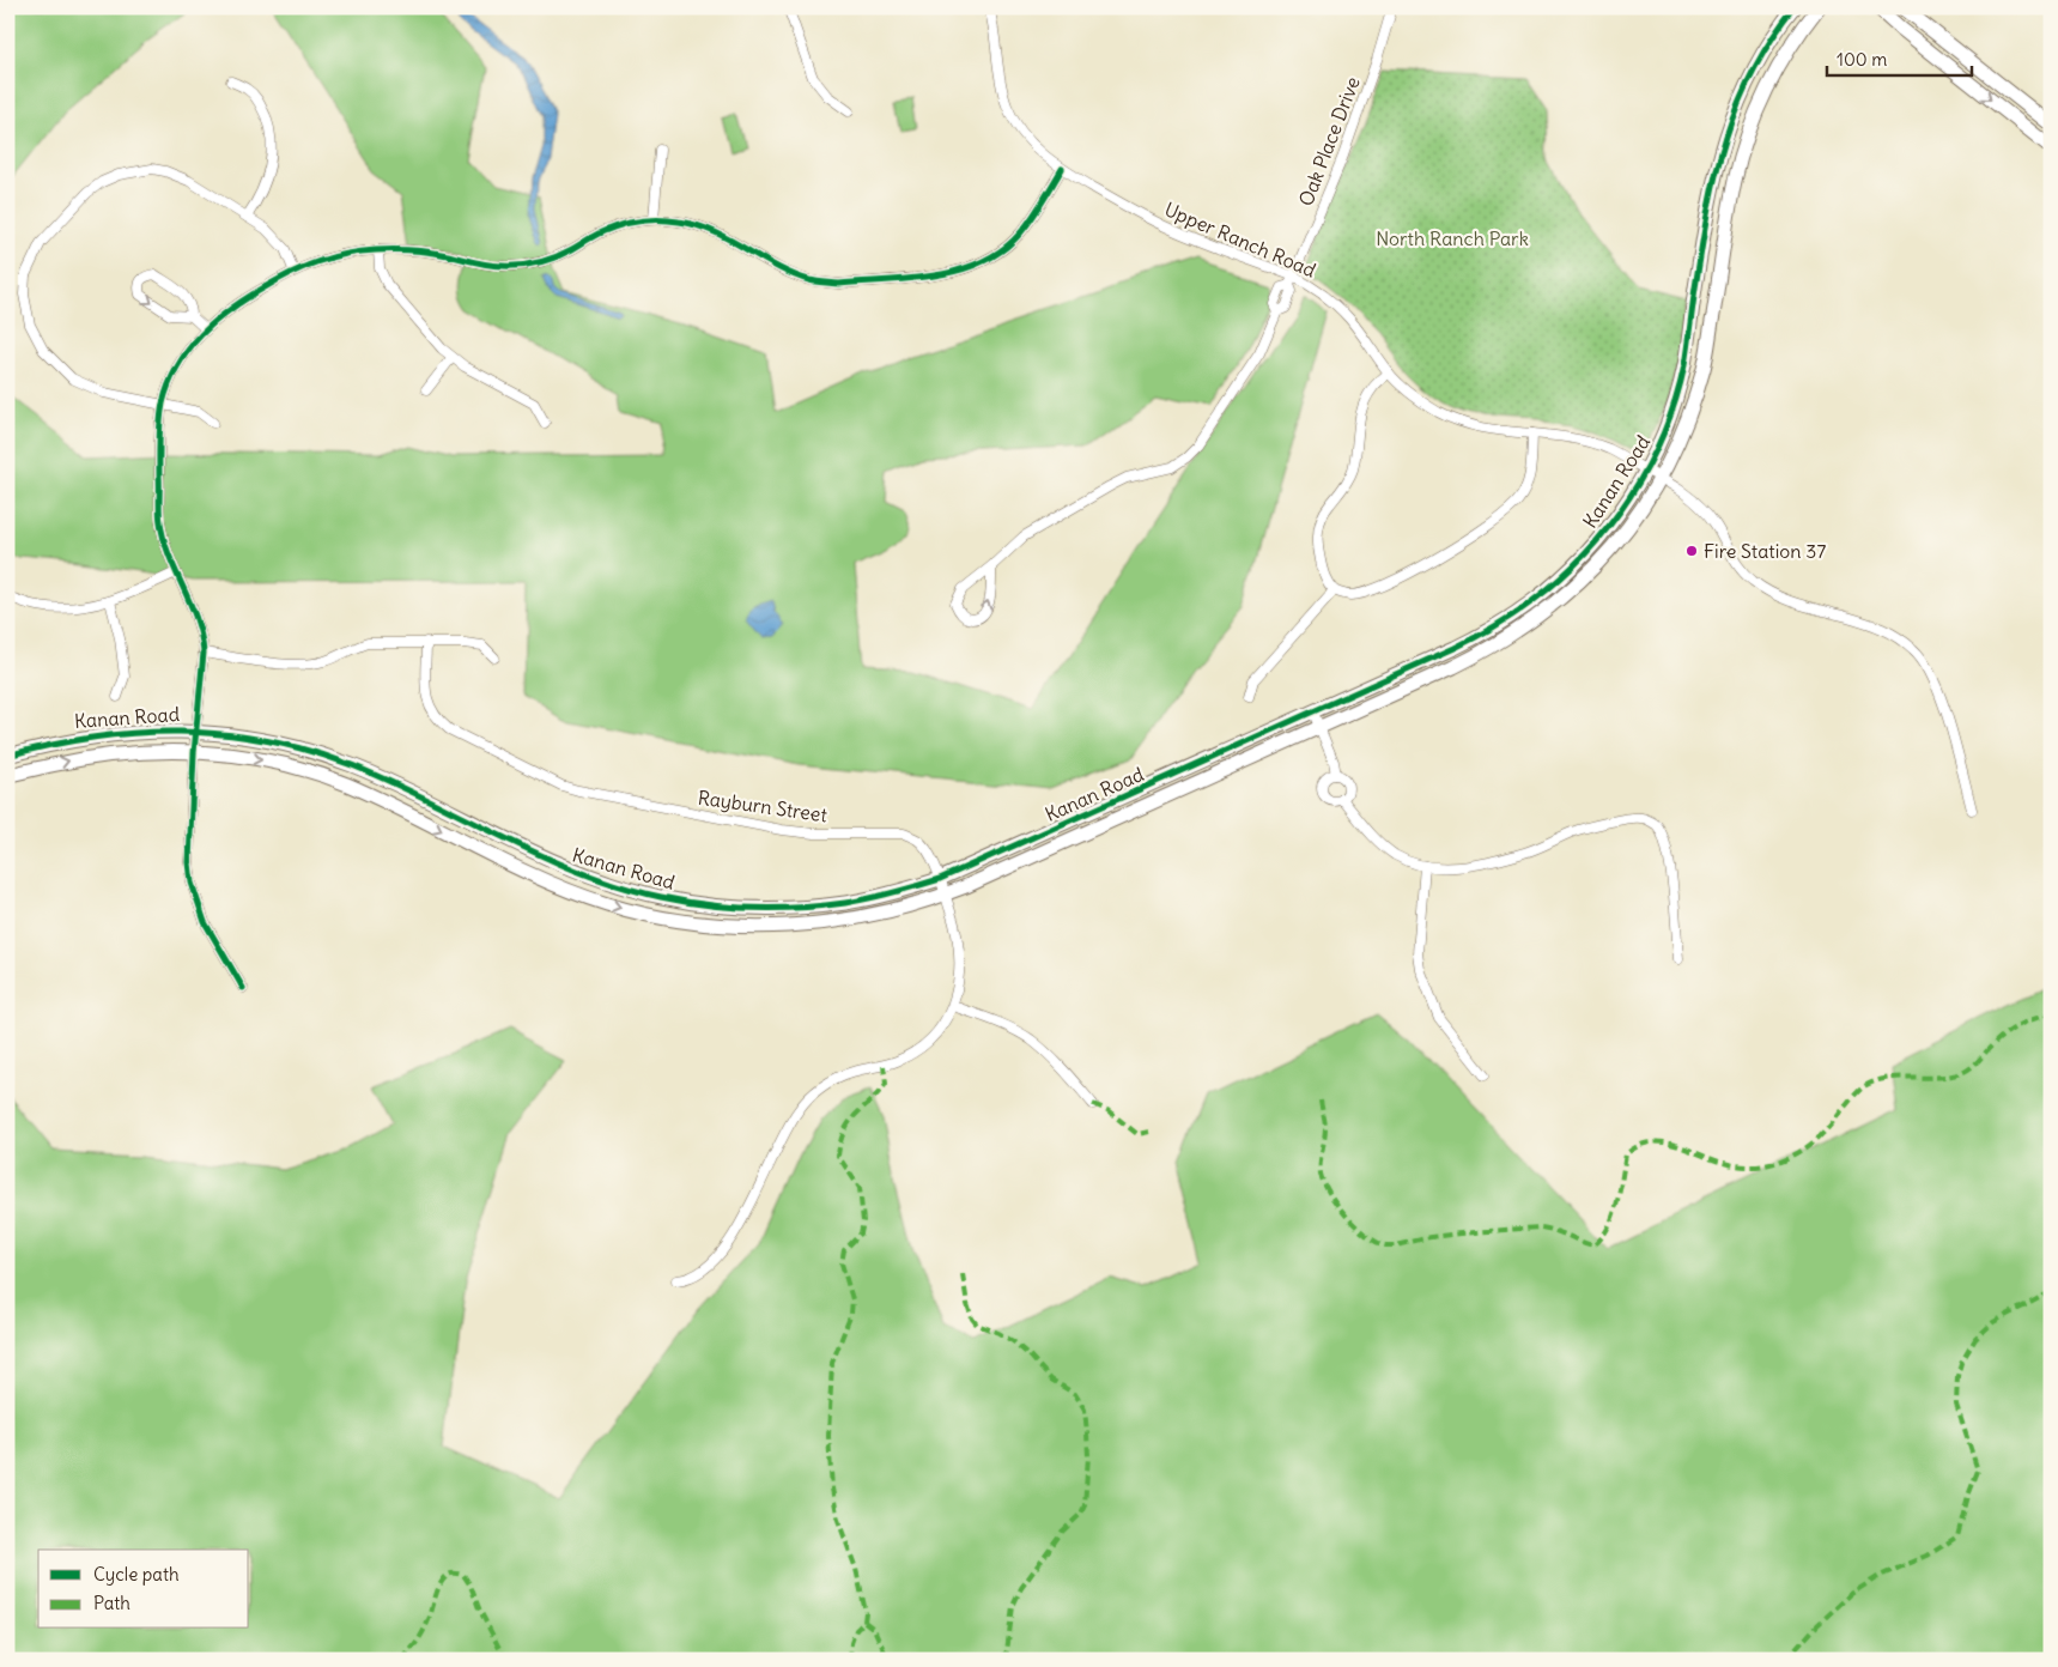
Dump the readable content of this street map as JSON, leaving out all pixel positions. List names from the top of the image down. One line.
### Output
{"streets":{"main road":["Kanan Road"],"street":["Oak Place Drive","Upper Ranch Road","Rayburn Street"]},"crossings":[["Oak Place Drive","Upper Ranch Road"],["Upper Ranch Road","Kanan Road"],["Kanan Road","Rayburn Street"]],"parks":["North Ranch Park"],"places":["Fire Station 37"],"legend":["Cycle path","Path"],"scale_bar":"100 m"}
